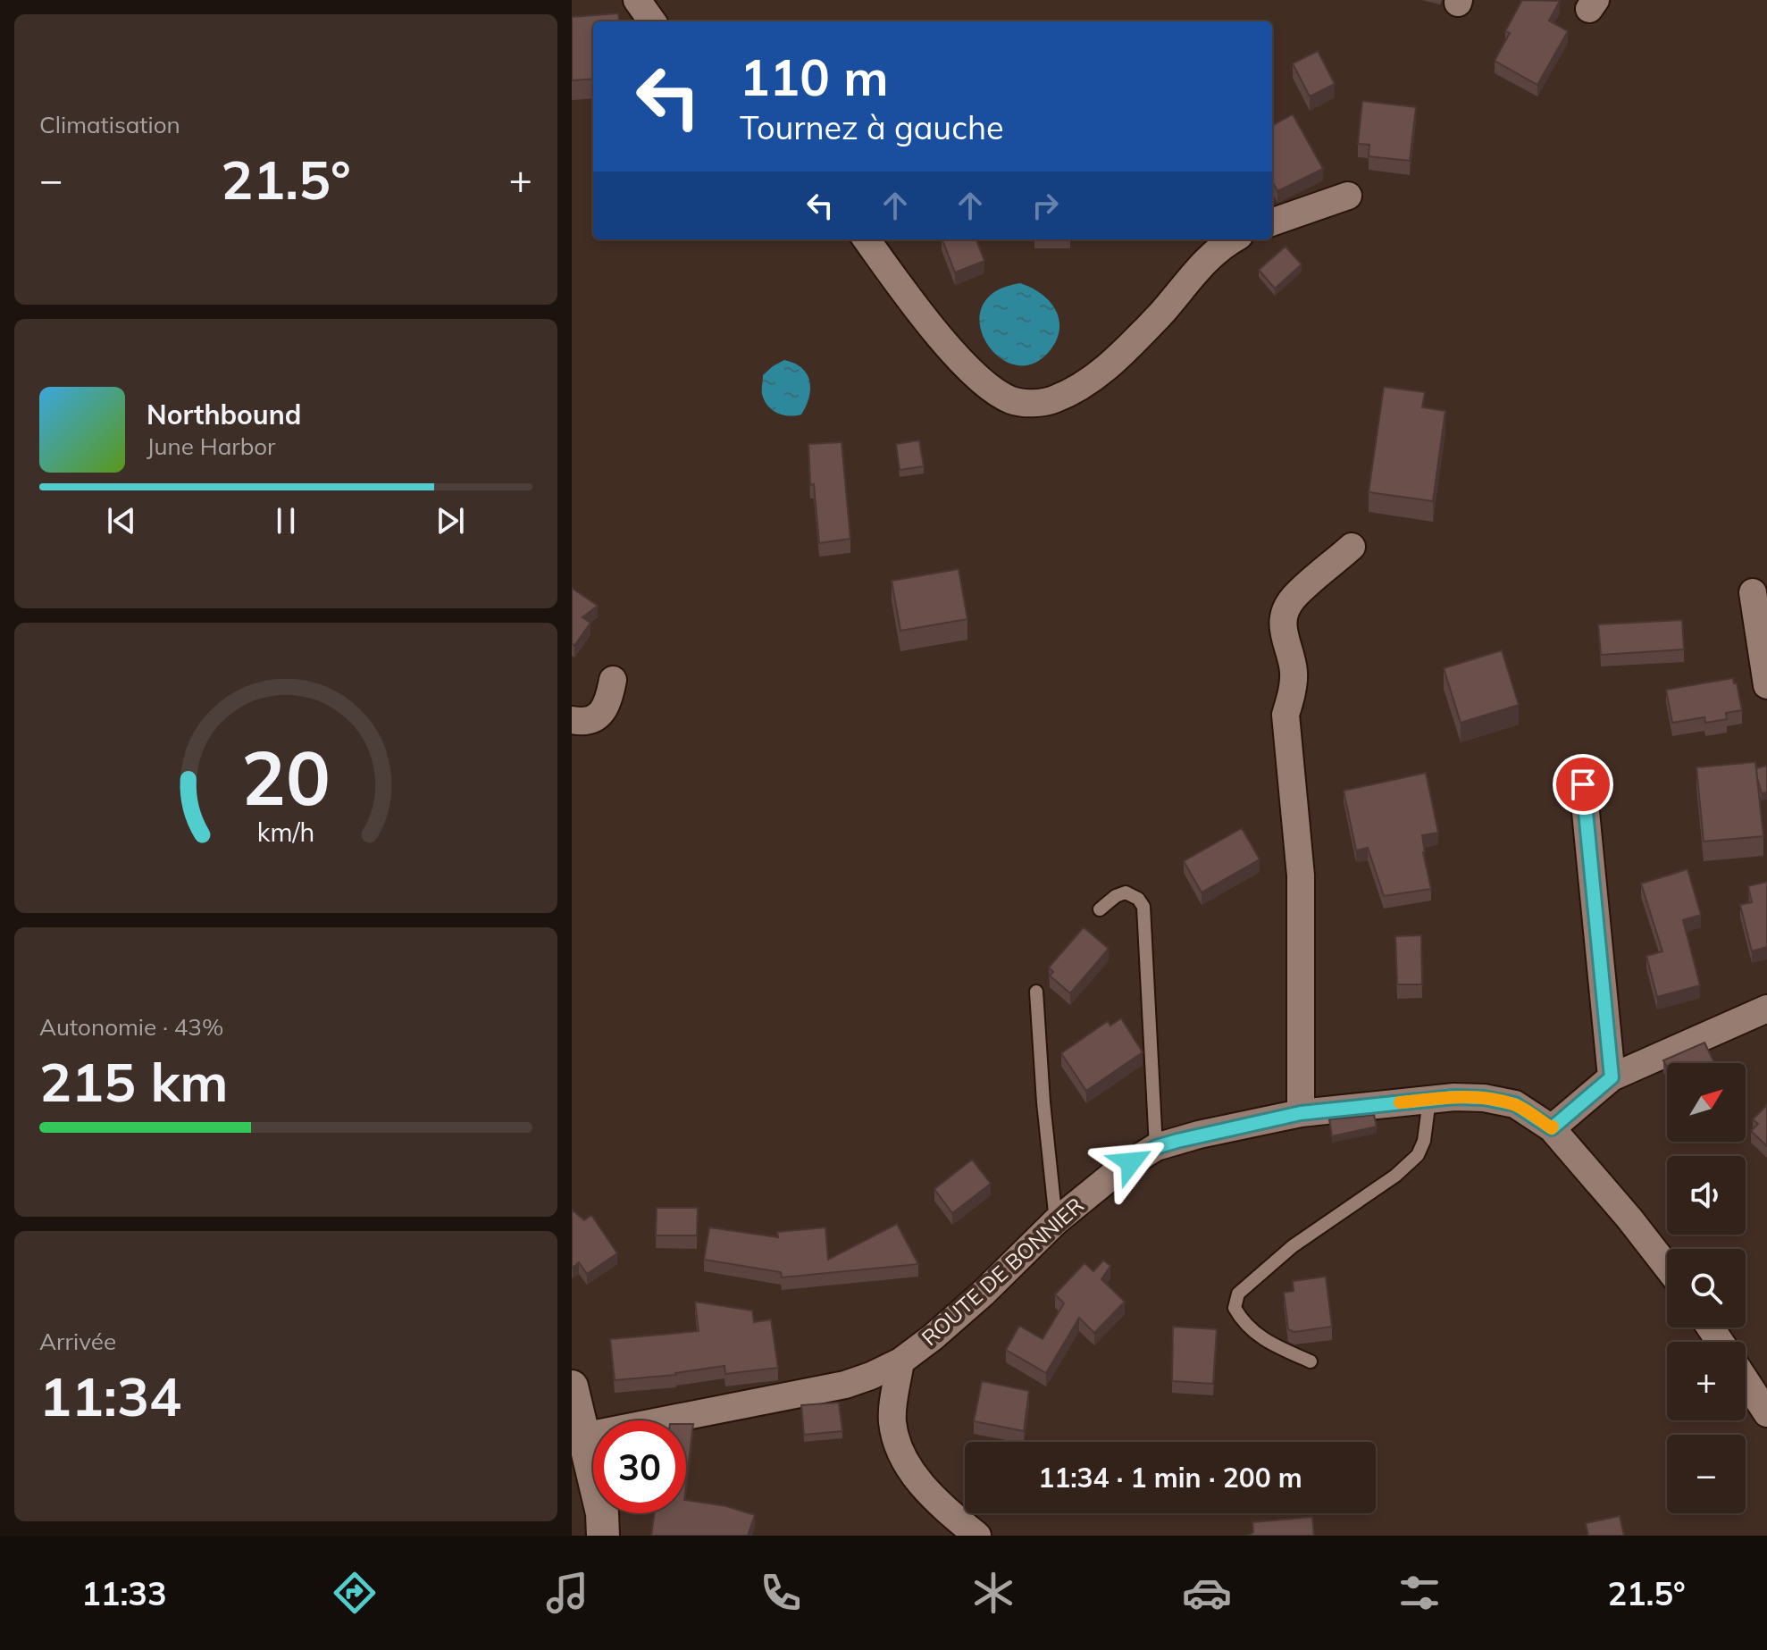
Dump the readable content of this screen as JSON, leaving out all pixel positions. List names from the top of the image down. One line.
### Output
{"streets":{"street":["ROUTE DE BONNIER"]},"north":"top right","page":{"tile":["Climatisation",["Autonomie · 43%","215 km"],["Arrivée","11:34"]],"turn":["110 m","Tournez à gauche"],"heat":["−","21.5°","+"],"song":["Northbound","June Harbor"],"map_buttons":["+","−"],"limit":"30","trip":"11:34 · 1 min · 200 m","tabs":["11:33","21.5°"],"gauge":["20","km/h"]}}
